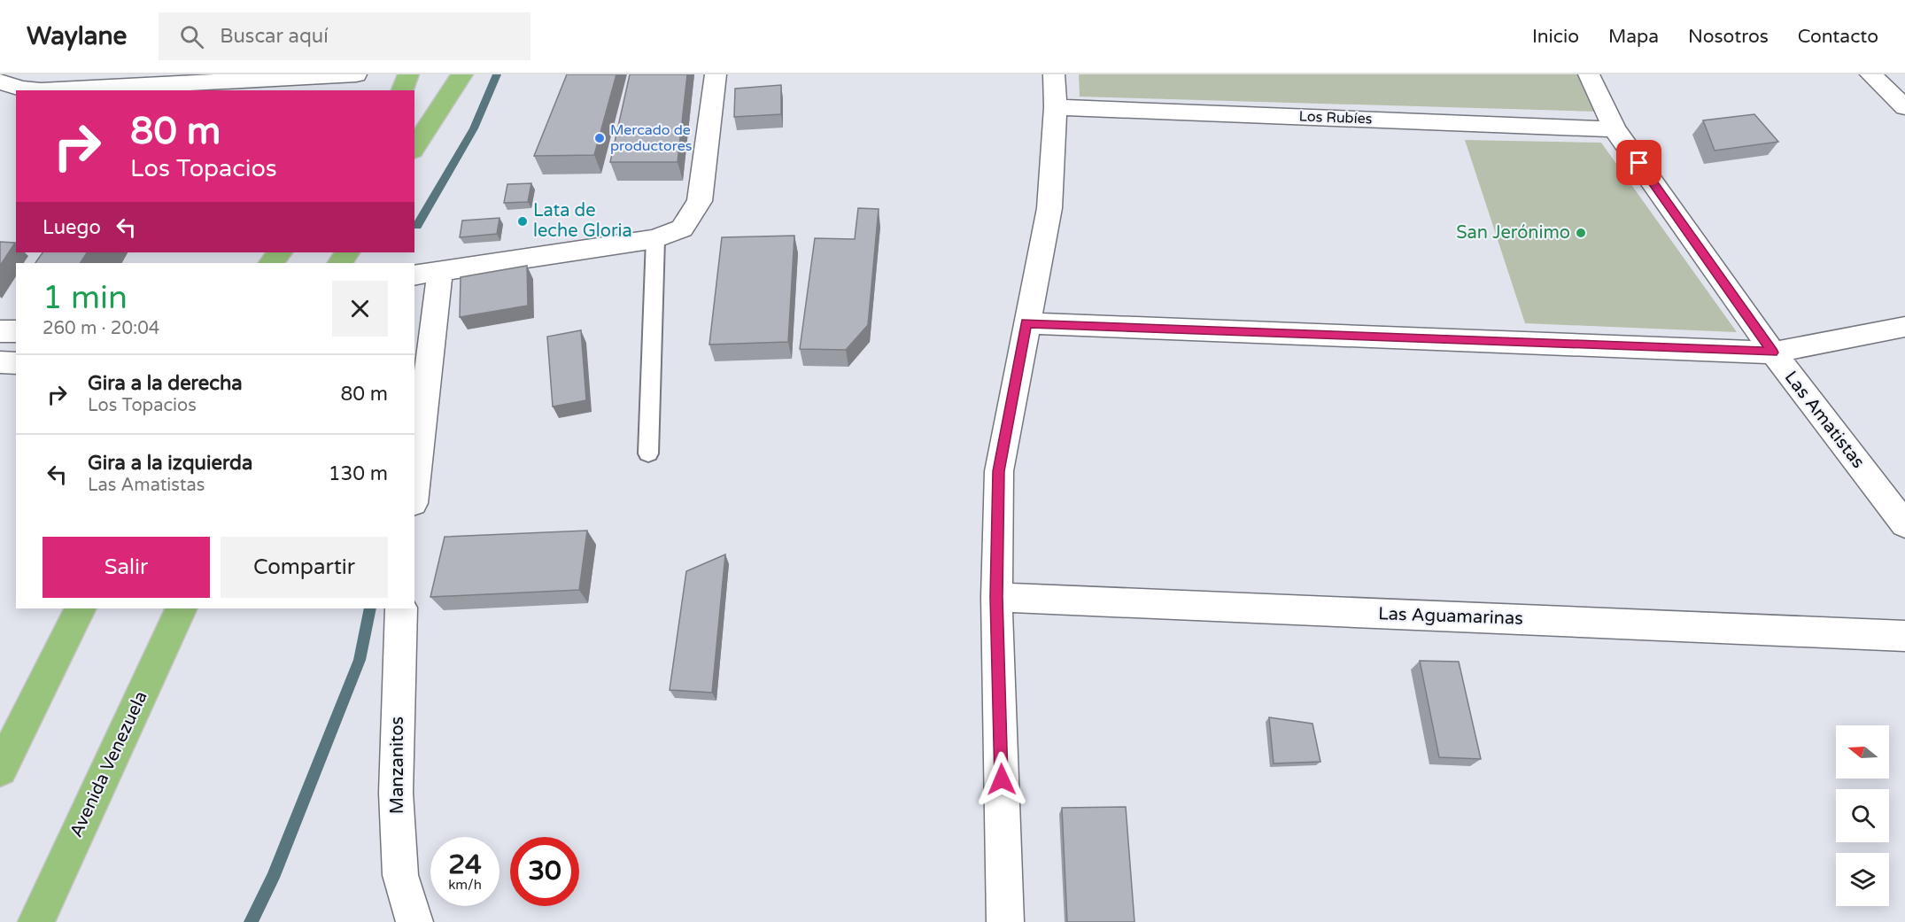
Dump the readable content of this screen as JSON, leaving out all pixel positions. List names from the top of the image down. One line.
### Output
{"streets":{"main road":["Avenida Venezuela"],"street":["Los Rubíes","Las Amatistas","Las Aguamarinas","Manzanitos"]},"crossings":[["Los Rubíes","Las Amatistas"]],"places":["Mercado de productores","Lata de leche Gloria","San Jerónimo"],"north":"left","page":{"header":"Waylane","search":"Buscar aquí","nav":["Inicio","Mapa","Nosotros","Contacto"],"turn":["80 m","Los Topacios"],"then":"Luego","heading":["1 min","260 m · 20:04"],"list":[{"name":"Gira a la derecha","note":"Los Topacios","value":"80 m"},{"name":"Gira a la izquierda","note":"Las Amatistas","value":"130 m"}],"buttons":["Salir","Compartir"],"speed":"24 km/h","limit":"30"}}
